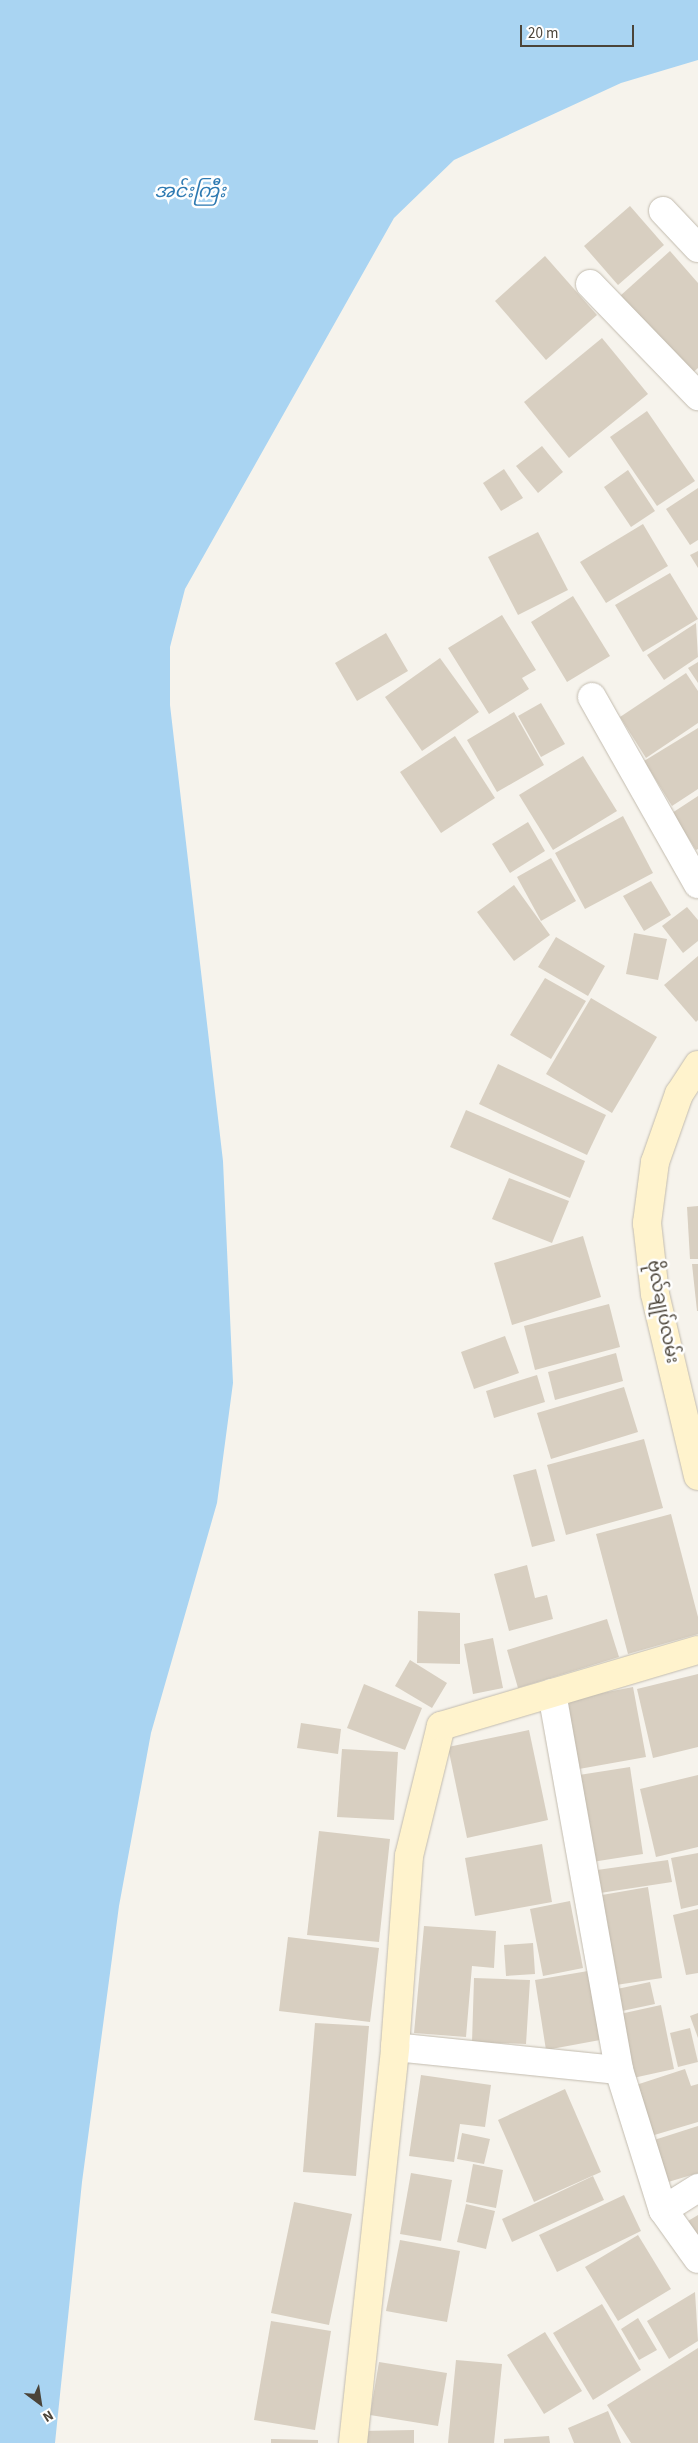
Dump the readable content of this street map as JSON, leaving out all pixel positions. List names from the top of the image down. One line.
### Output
{"streets":{"street":["ဗိုလ်‌ချုပ်‌လမ်း"]},"water":["အင်းကြီး"],"scale_bar":"20 m","north":"bottom right"}
